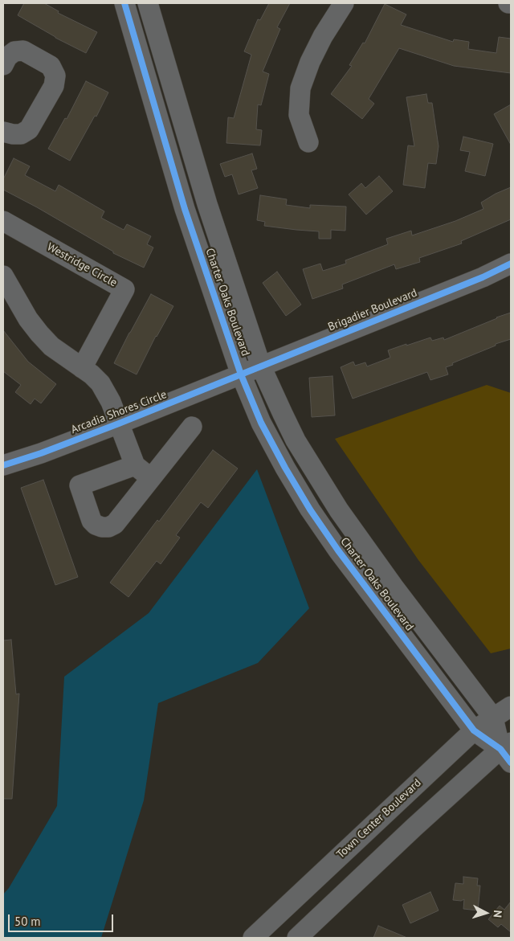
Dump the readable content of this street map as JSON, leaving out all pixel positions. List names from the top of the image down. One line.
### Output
{"streets":{"street":["Westridge Circle","Charter Oaks Boulevard","Brigadier Boulevard","Arcadia Shores Circle","Town Center Boulevard"]},"crossings":[["Charter Oaks Boulevard","Brigadier Boulevard"],["Charter Oaks Boulevard","Arcadia Shores Circle"],["Charter Oaks Boulevard","Town Center Boulevard"],["Brigadier Boulevard","Arcadia Shores Circle"]],"scale_bar":"50 m","north":"right"}
